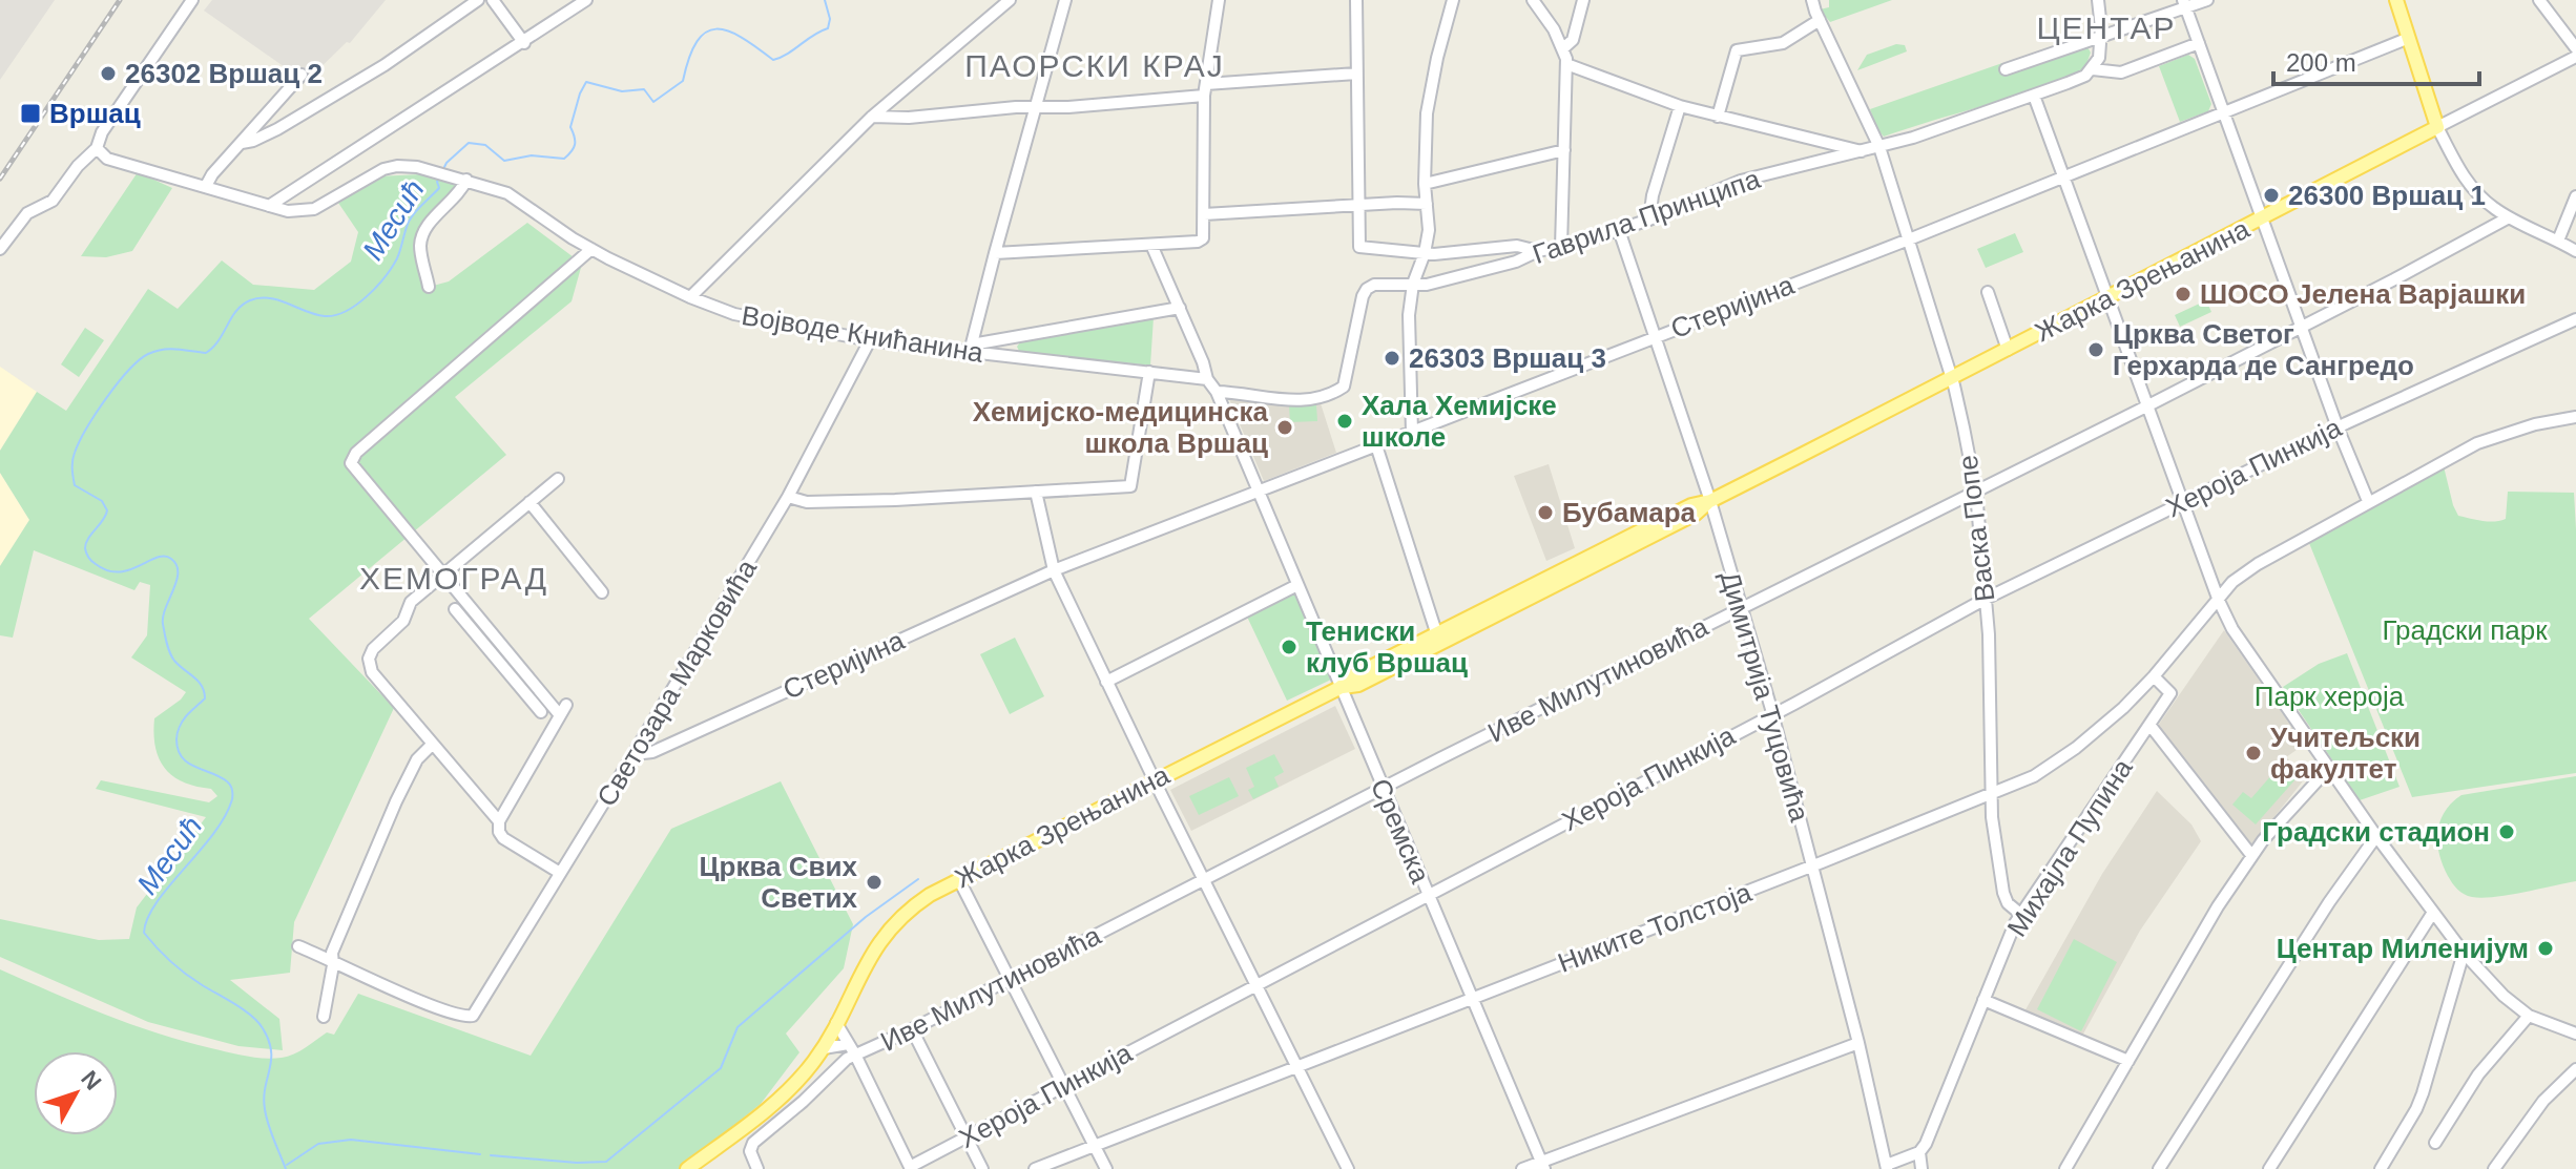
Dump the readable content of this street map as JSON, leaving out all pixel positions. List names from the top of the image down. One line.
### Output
{"streets":{"main road":["Жарка Зрењанина"],"street":["Гаврила Принципа","Стеријина","Војводе Книћанина","Хероја Пинкија","Васка Попе","Иве Милутиновића","Светозара Марковића","Димитрија Туцовића","Сремска","Михајла Пупина","Никите Толстоја"]},"crossings":[["Гаврила Принципа","Васка Попе"],["Гаврила Принципа","Димитрија Туцовића"],["Гаврила Принципа","Сремска"],["Жарка Зрењанина","Васка Попе"],["Жарка Зрењанина","Димитрија Туцовића"],["Жарка Зрењанина","Сремска"],["Стеријина","Васка Попе"],["Стеријина","Светозара Марковића"],["Стеријина","Димитрија Туцовића"],["Стеријина","Сремска"],["Војводе Книћанина","Светозара Марковића"],["Војводе Книћанина","Сремска"],["Хероја Пинкија","Васка Попе"],["Хероја Пинкија","Димитрија Туцовића"],["Хероја Пинкија","Сремска"],["Васка Попе","Иве Милутиновића"],["Васка Попе","Михајла Пупина"],["Васка Попе","Никите Толстоја"],["Иве Милутиновића","Димитрија Туцовића"],["Иве Милутиновића","Сремска"],["Димитрија Туцовића","Никите Толстоја"],["Сремска","Никите Толстоја"],["Михајла Пупина","Никите Толстоја"]],"districts":["ЦЕНТАР","ПАОРСКИ КРАЈ","ХЕМОГРАД"],"water":["Месић"],"parks":["Градски парк","Парк хероја"],"places":{"other":["26302 Вршац 2","26300 Вршац 1","ШОСО Јелена Варјашки","Црква Светог Герхарда де Сангредо","26303 Вршац 3","Хала Хемијске школе","Хемијско-медицинска школа Вршац","Бубамара","Тениски клуб Вршац","Учитељски факултет","Градски стадион","Црква Свих Светих","Центар Миленијум"],"transit":["Вршац"]},"scale_bar":"200 m","north":"top right"}
